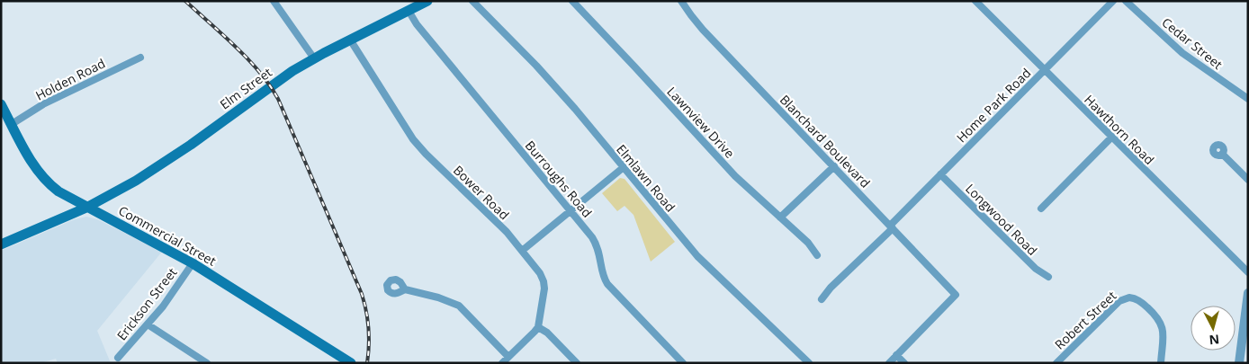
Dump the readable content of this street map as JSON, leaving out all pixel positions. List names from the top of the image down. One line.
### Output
{"streets":{"main road":["Elm Street","Commercial Street"],"street":["Cedar Street","Holden Road","Home Park Road","Lawnview Drive","Hawthorn Road","Blanchard Boulevard","Elmlawn Road","Burroughs Road","Bower Road","Longwood Road","Erickson Street","Robert Street"]},"crossings":[["Holden Road","Commercial Street"],["Elm Street","Burroughs Road"],["Elm Street","Bower Road"],["Elm Street","Commercial Street"],["Home Park Road","Hawthorn Road"],["Home Park Road","Blanchard Boulevard"],["Home Park Road","Longwood Road"],["Commercial Street","Erickson Street"]],"north":"bottom"}
